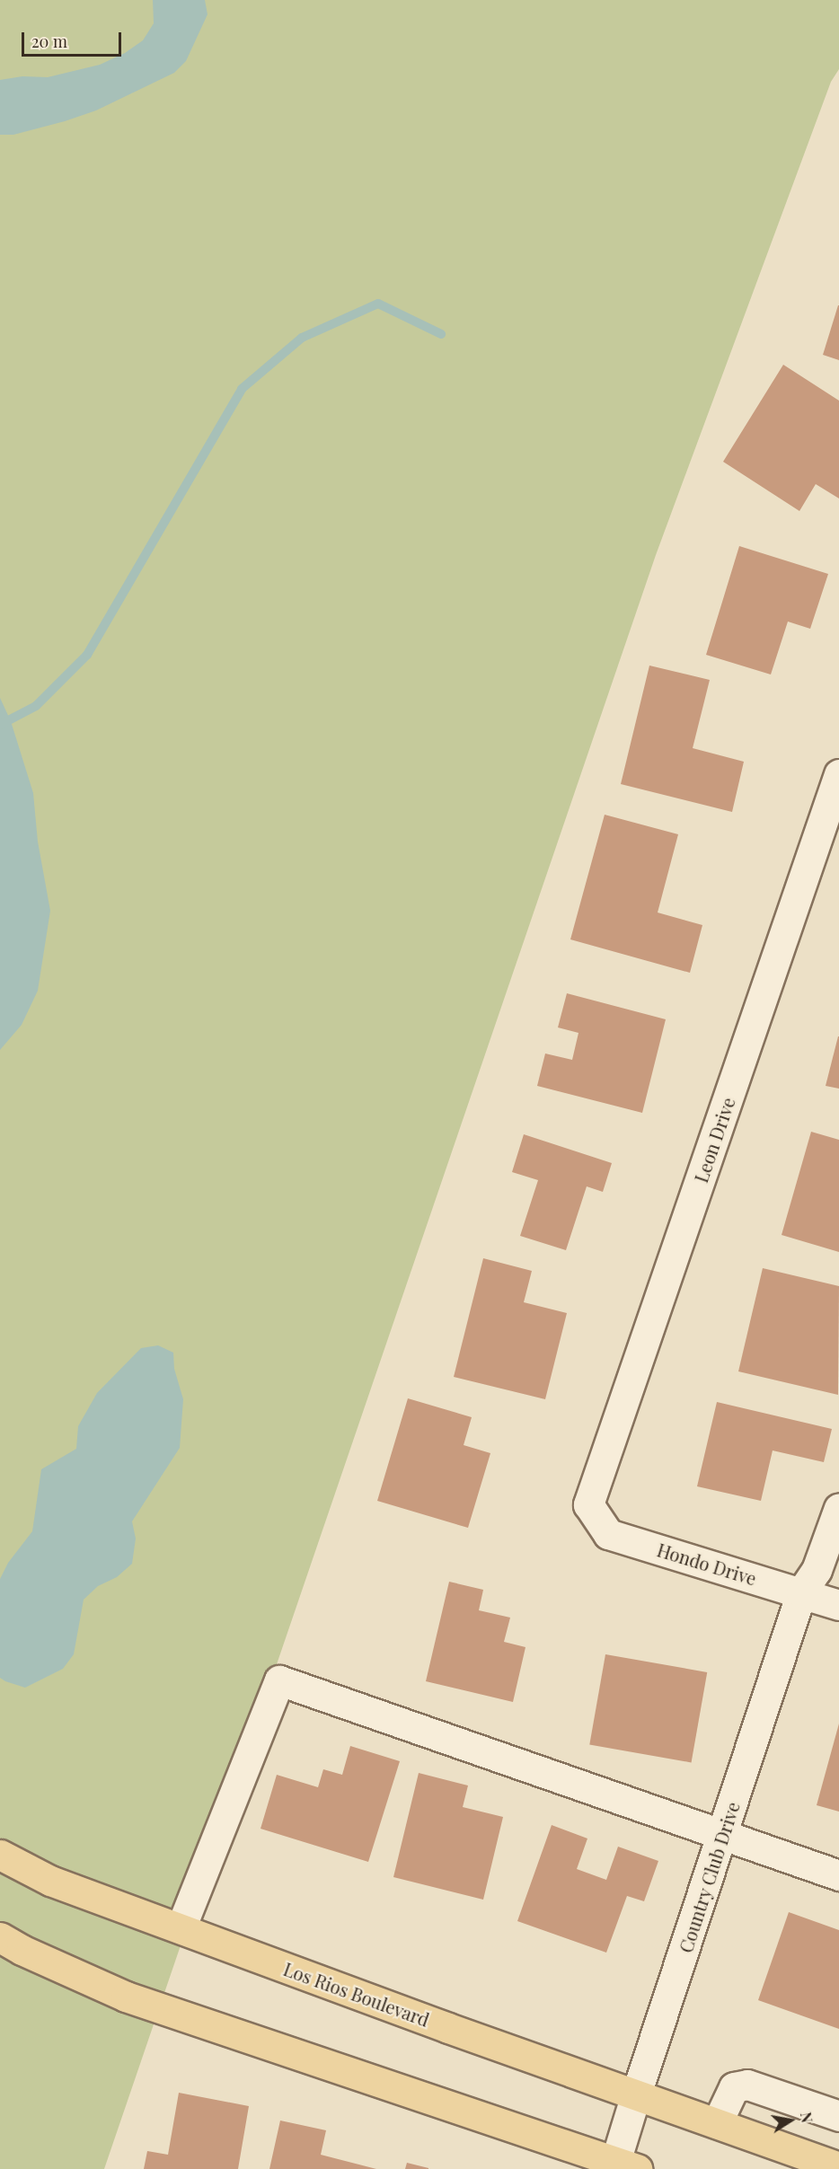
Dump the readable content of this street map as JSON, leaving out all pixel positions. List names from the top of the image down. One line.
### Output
{"streets":{"main road":["Los Rios Boulevard"],"street":["Leon Drive","Hondo Drive","Country Club Drive"]},"crossings":[["Leon Drive","Hondo Drive"],["Hondo Drive","Country Club Drive"],["Country Club Drive","Los Rios Boulevard"]],"scale_bar":"20 m","north":"right"}
